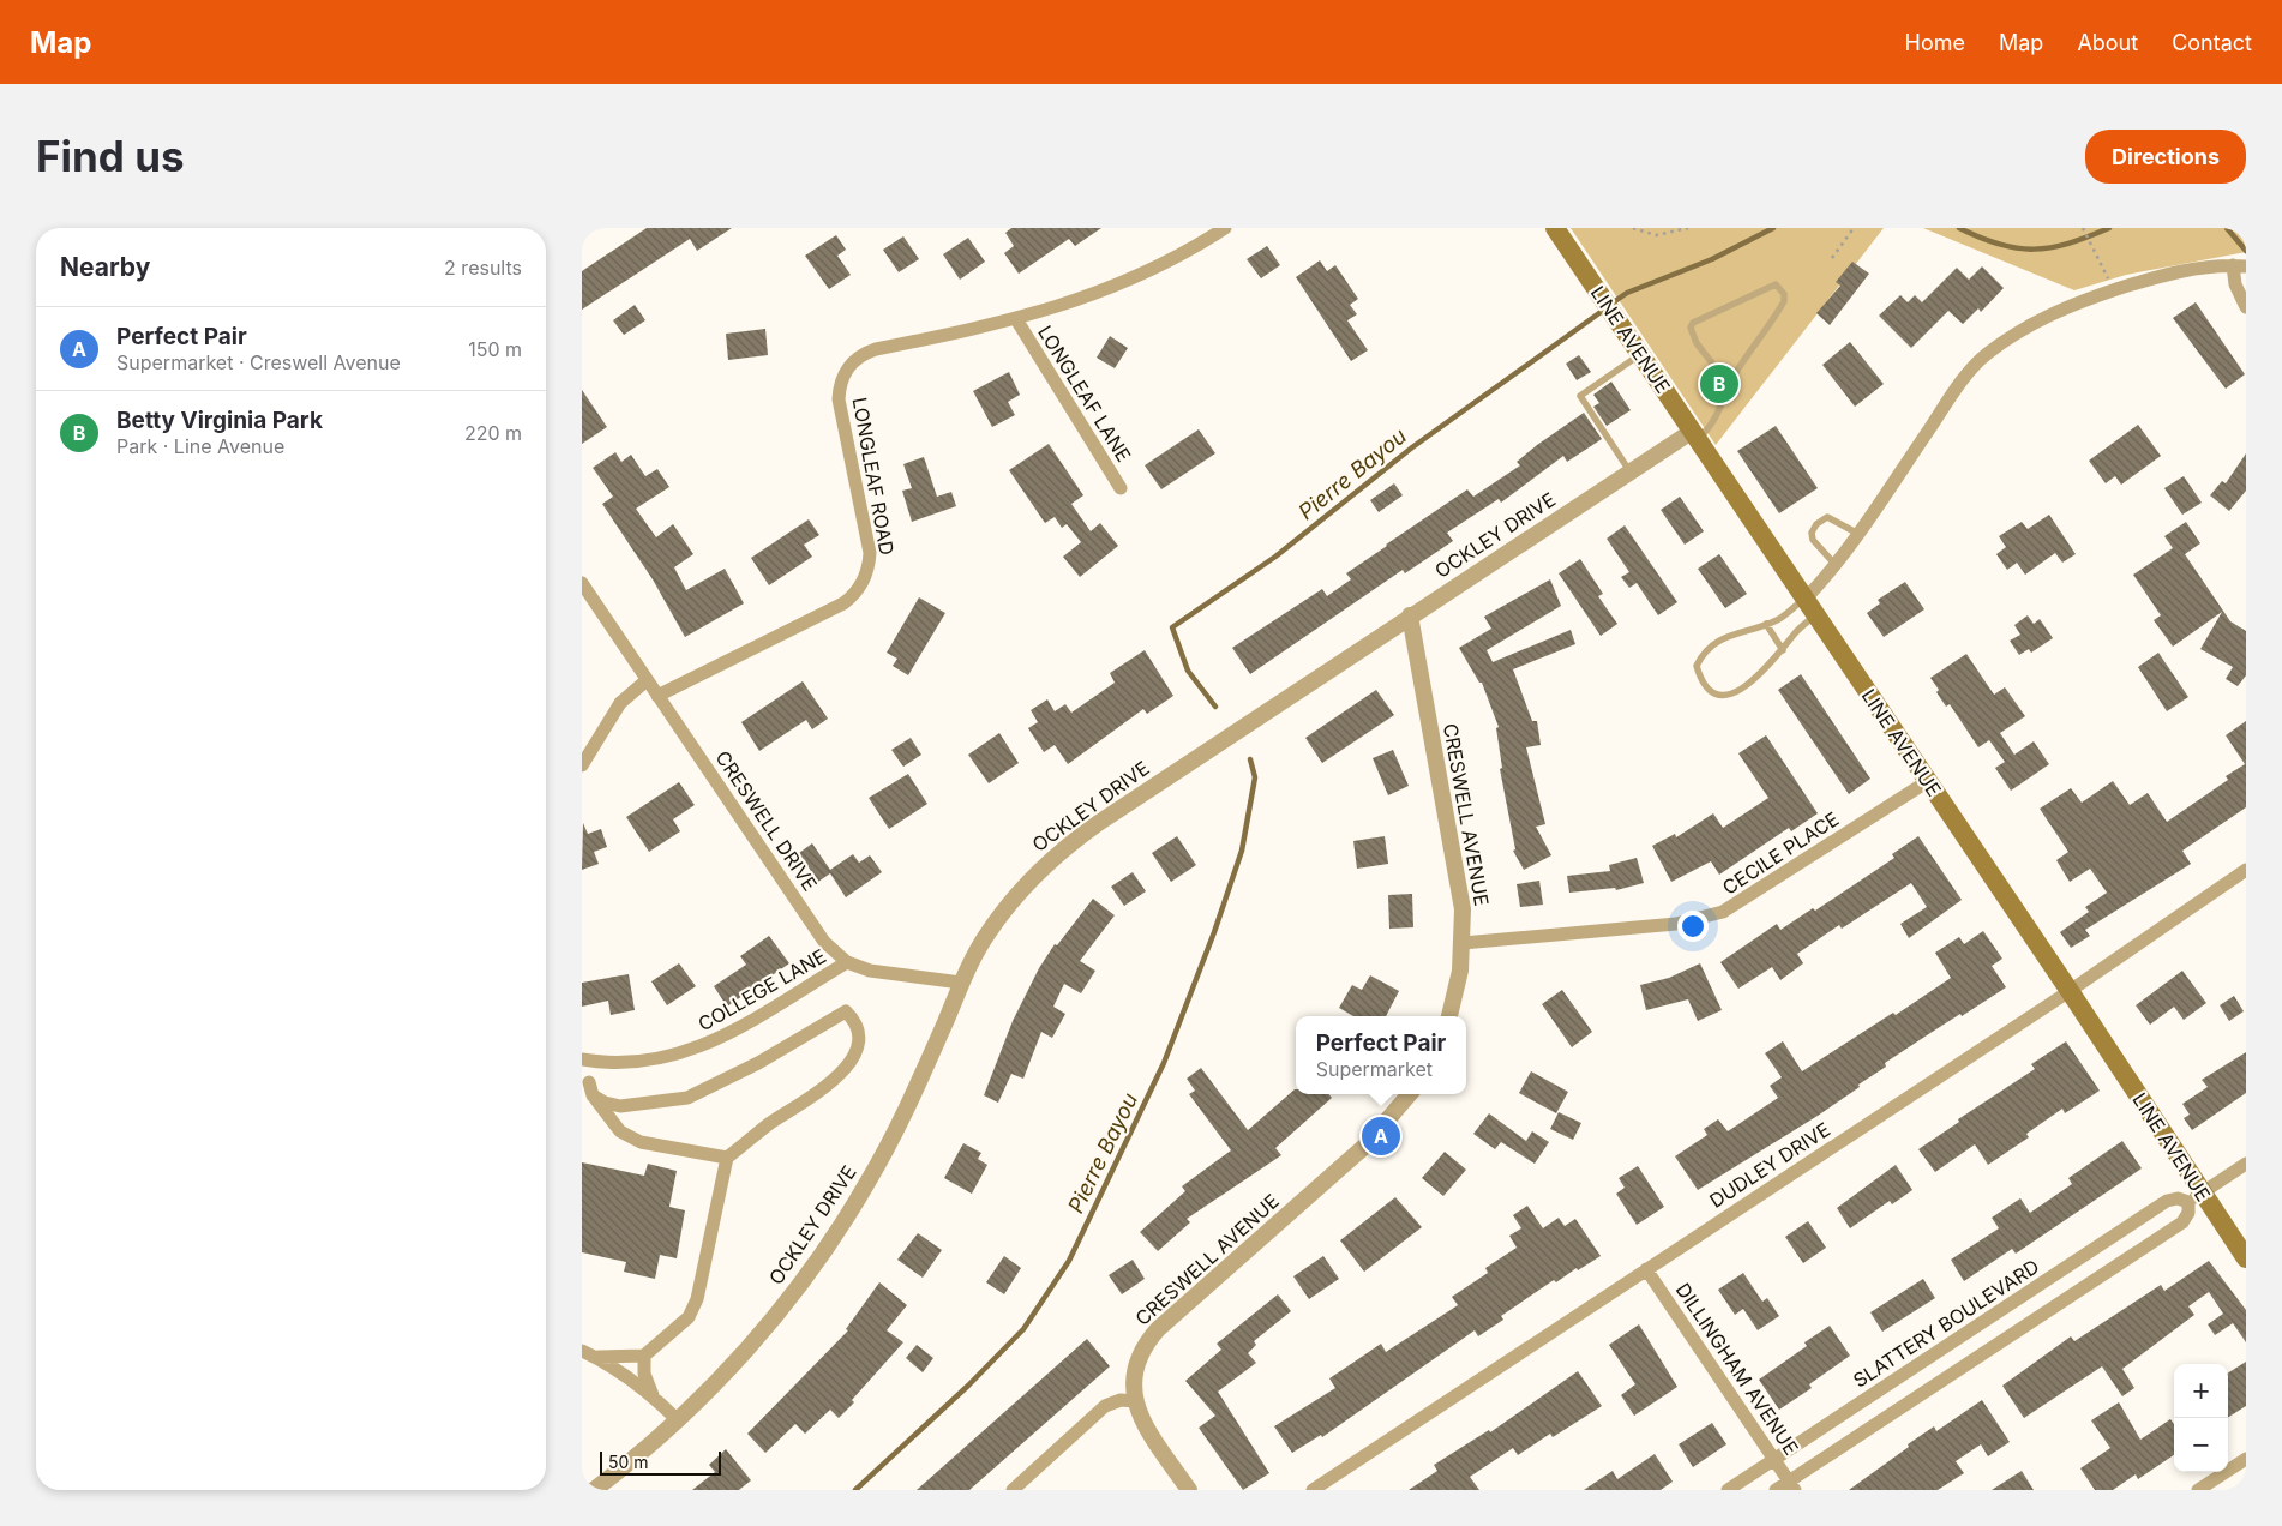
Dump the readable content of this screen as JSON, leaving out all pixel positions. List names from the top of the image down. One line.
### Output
{"streets":{"main road":["LINE AVENUE"],"street":["LONGLEAF LANE","LONGLEAF ROAD","OCKLEY DRIVE","CRESWELL AVENUE","CRESWELL DRIVE","CECILE PLACE","COLLEGE LANE","DUDLEY DRIVE","SLATTERY BOULEVARD","DILLINGHAM AVENUE"]},"crossings":[["LINE AVENUE","OCKLEY DRIVE"],["LINE AVENUE","CECILE PLACE"],["LINE AVENUE","DUDLEY DRIVE"],["LINE AVENUE","SLATTERY BOULEVARD"],["LONGLEAF LANE","LONGLEAF ROAD"],["LONGLEAF ROAD","CRESWELL DRIVE"],["OCKLEY DRIVE","CRESWELL AVENUE"],["OCKLEY DRIVE","COLLEGE LANE"],["CRESWELL AVENUE","CECILE PLACE"],["CRESWELL DRIVE","COLLEGE LANE"],["DUDLEY DRIVE","DILLINGHAM AVENUE"],["SLATTERY BOULEVARD","DILLINGHAM AVENUE"]],"water":["Pierre Bayou"],"scale_bar":"50 m","page":{"header":"Map","nav":["Home","Map","About","Contact"],"buttons":"Directions","title":"Find us","heading":["Nearby","2 results"],"list":[{"mark":"A","name":"Perfect Pair","note":"Supermarket · Creswell Avenue","value":"150 m"},{"mark":"B","name":"Betty Virginia Park","note":"Park · Line Avenue","value":"220 m"}],"pins":["B","A"],"popup":["Perfect Pair","Supermarket"],"map_buttons":["+","−"],"scale":"50 m"}}
